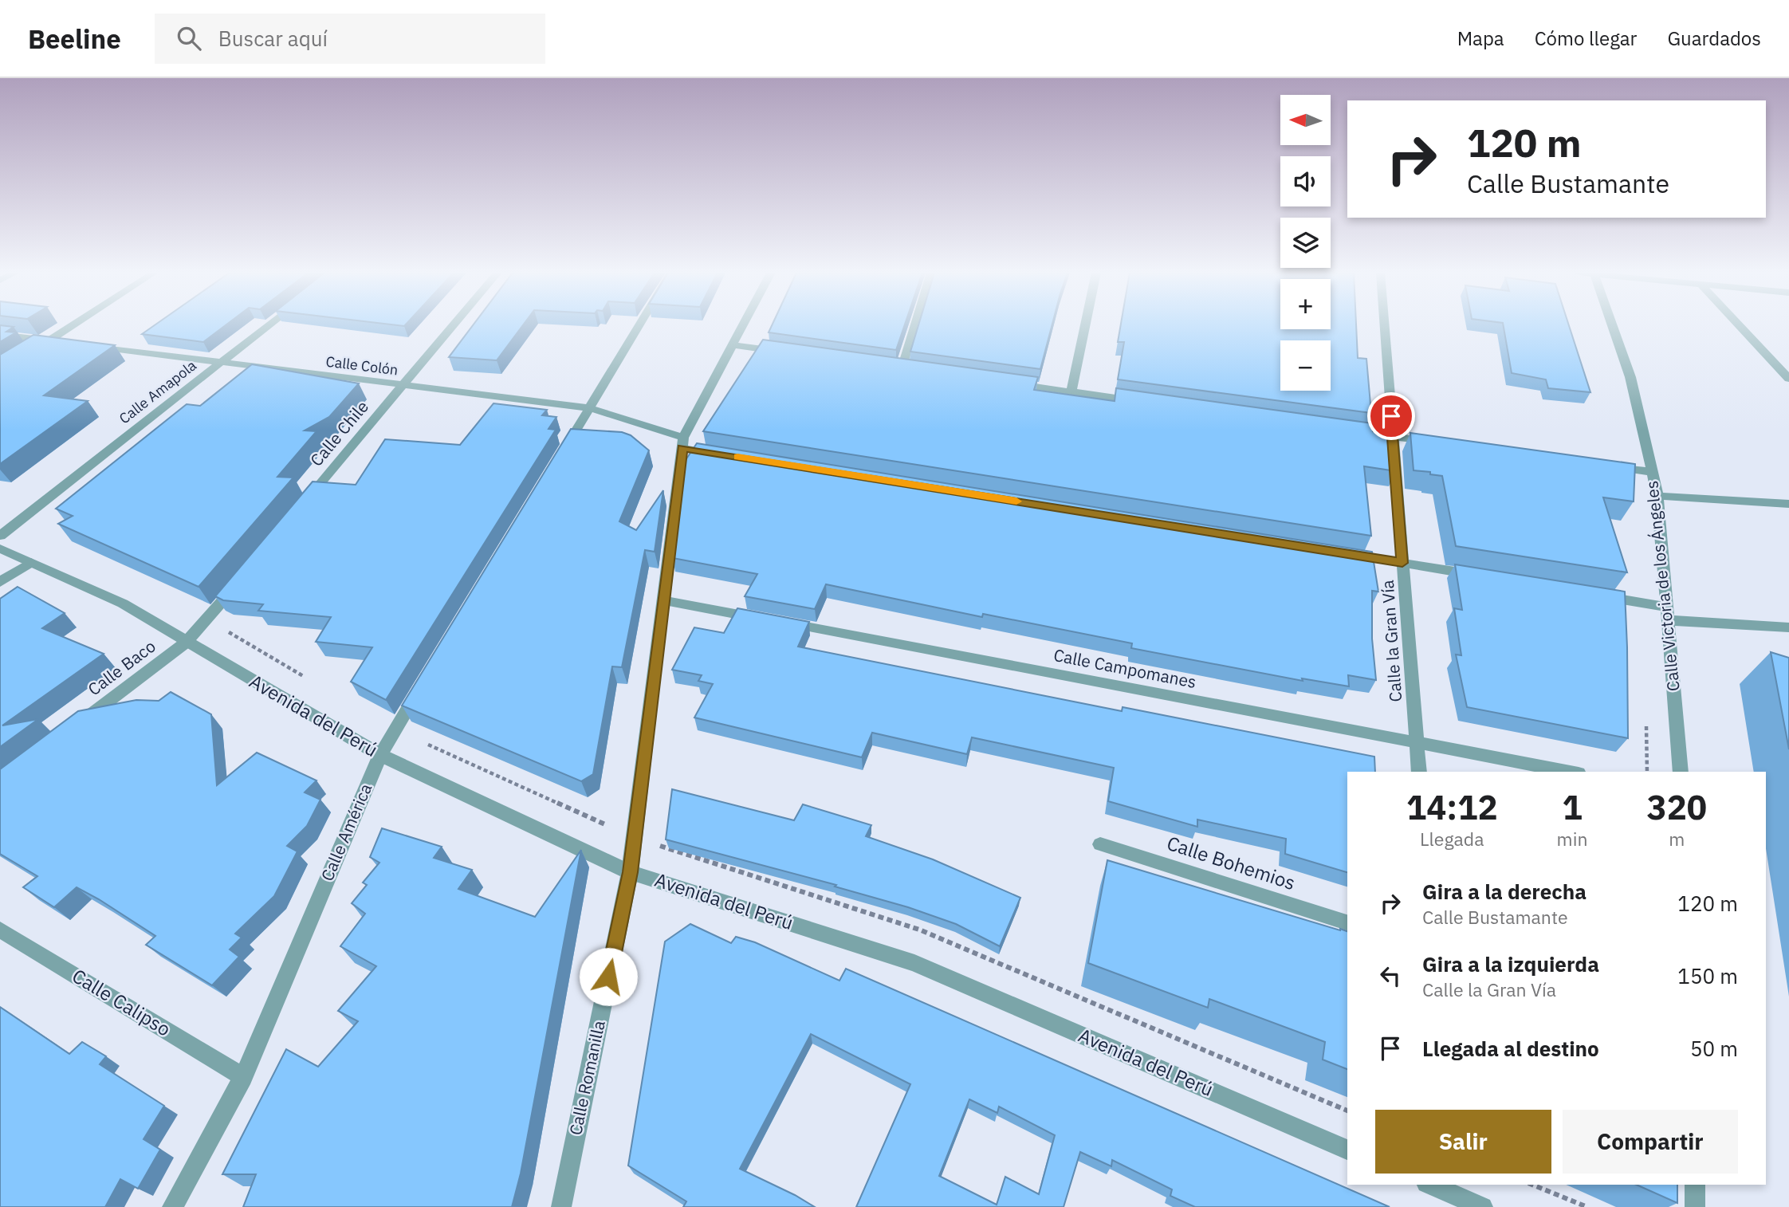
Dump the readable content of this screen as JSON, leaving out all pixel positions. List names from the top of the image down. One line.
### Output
{"streets":{"street":["Calle Colón","Calle Amapola","Calle Chile","Calle Victoria de los Ángeles","Calle la Gran Vía","Calle Baco","Calle Campomanes","Avenida del Perú","Calle América","Calle Bohemios","Calle Calipso","Calle Romanilla"]},"crossings":[["Calle Colón","Calle Amapola"],["Calle Colón","Calle Chile"],["Calle Colón","Calle Romanilla"],["Calle la Gran Vía","Calle Campomanes"],["Calle Baco","Avenida del Perú"],["Avenida del Perú","Calle América"],["Avenida del Perú","Calle Romanilla"],["Calle América","Calle Calipso"]],"north":"left","page":{"header":"Beeline","search":"Buscar aquí","nav":["Mapa","Cómo llegar","Guardados"],"map_buttons":["+","−"],"turn":["120 m","Calle Bustamante"],"eta":["14:12","Llegada","1","min","320","m"],"list":[{"name":"Gira a la derecha","note":"Calle Bustamante","value":"120 m"},{"name":"Gira a la izquierda","note":"Calle la Gran Vía","value":"150 m"},{"name":"Llegada al destino","value":"50 m"}],"buttons":["Salir","Compartir"]}}
